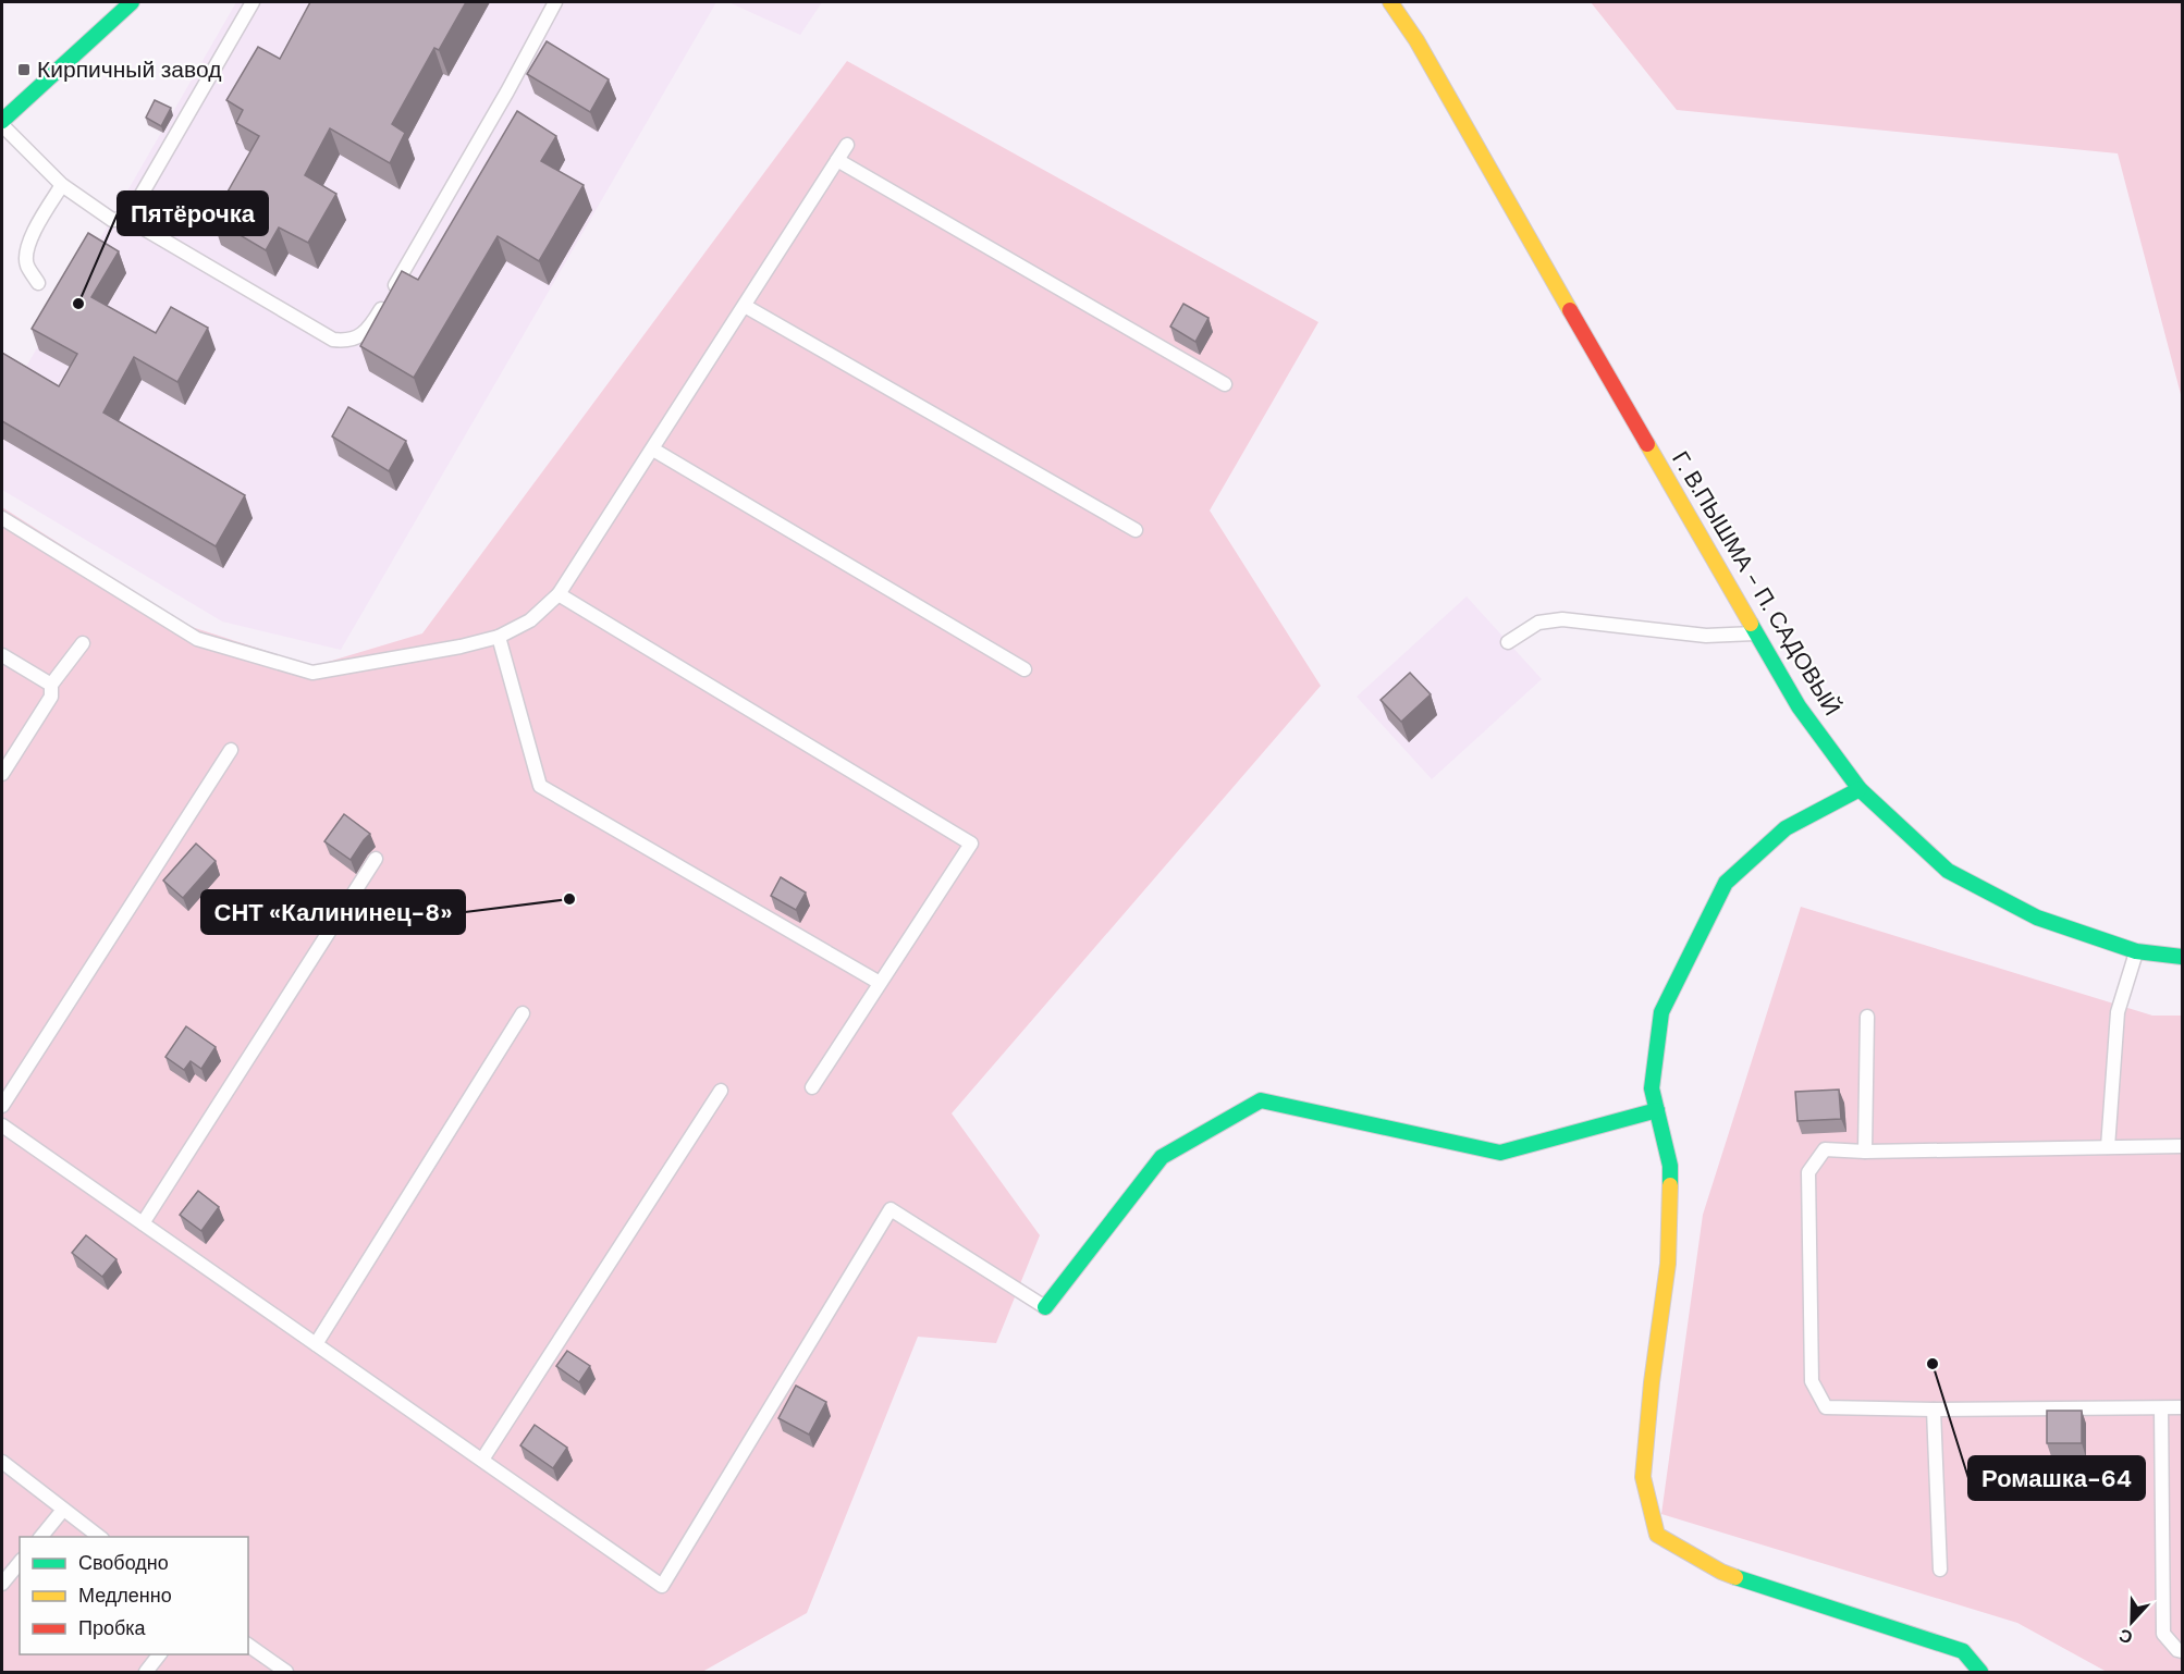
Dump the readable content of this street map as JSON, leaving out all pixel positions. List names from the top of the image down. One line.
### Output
{"streets":{"street":["Г. В.ПЫШМА - П. САДОВЫЙ"]},"places":{"transit":["Кирпичный завод"],"other":["Пятёрочка","СНТ «Калининец-8»","Ромашка-64"]},"legend":["Свободно","Медленно","Пробка"],"north":"bottom"}
